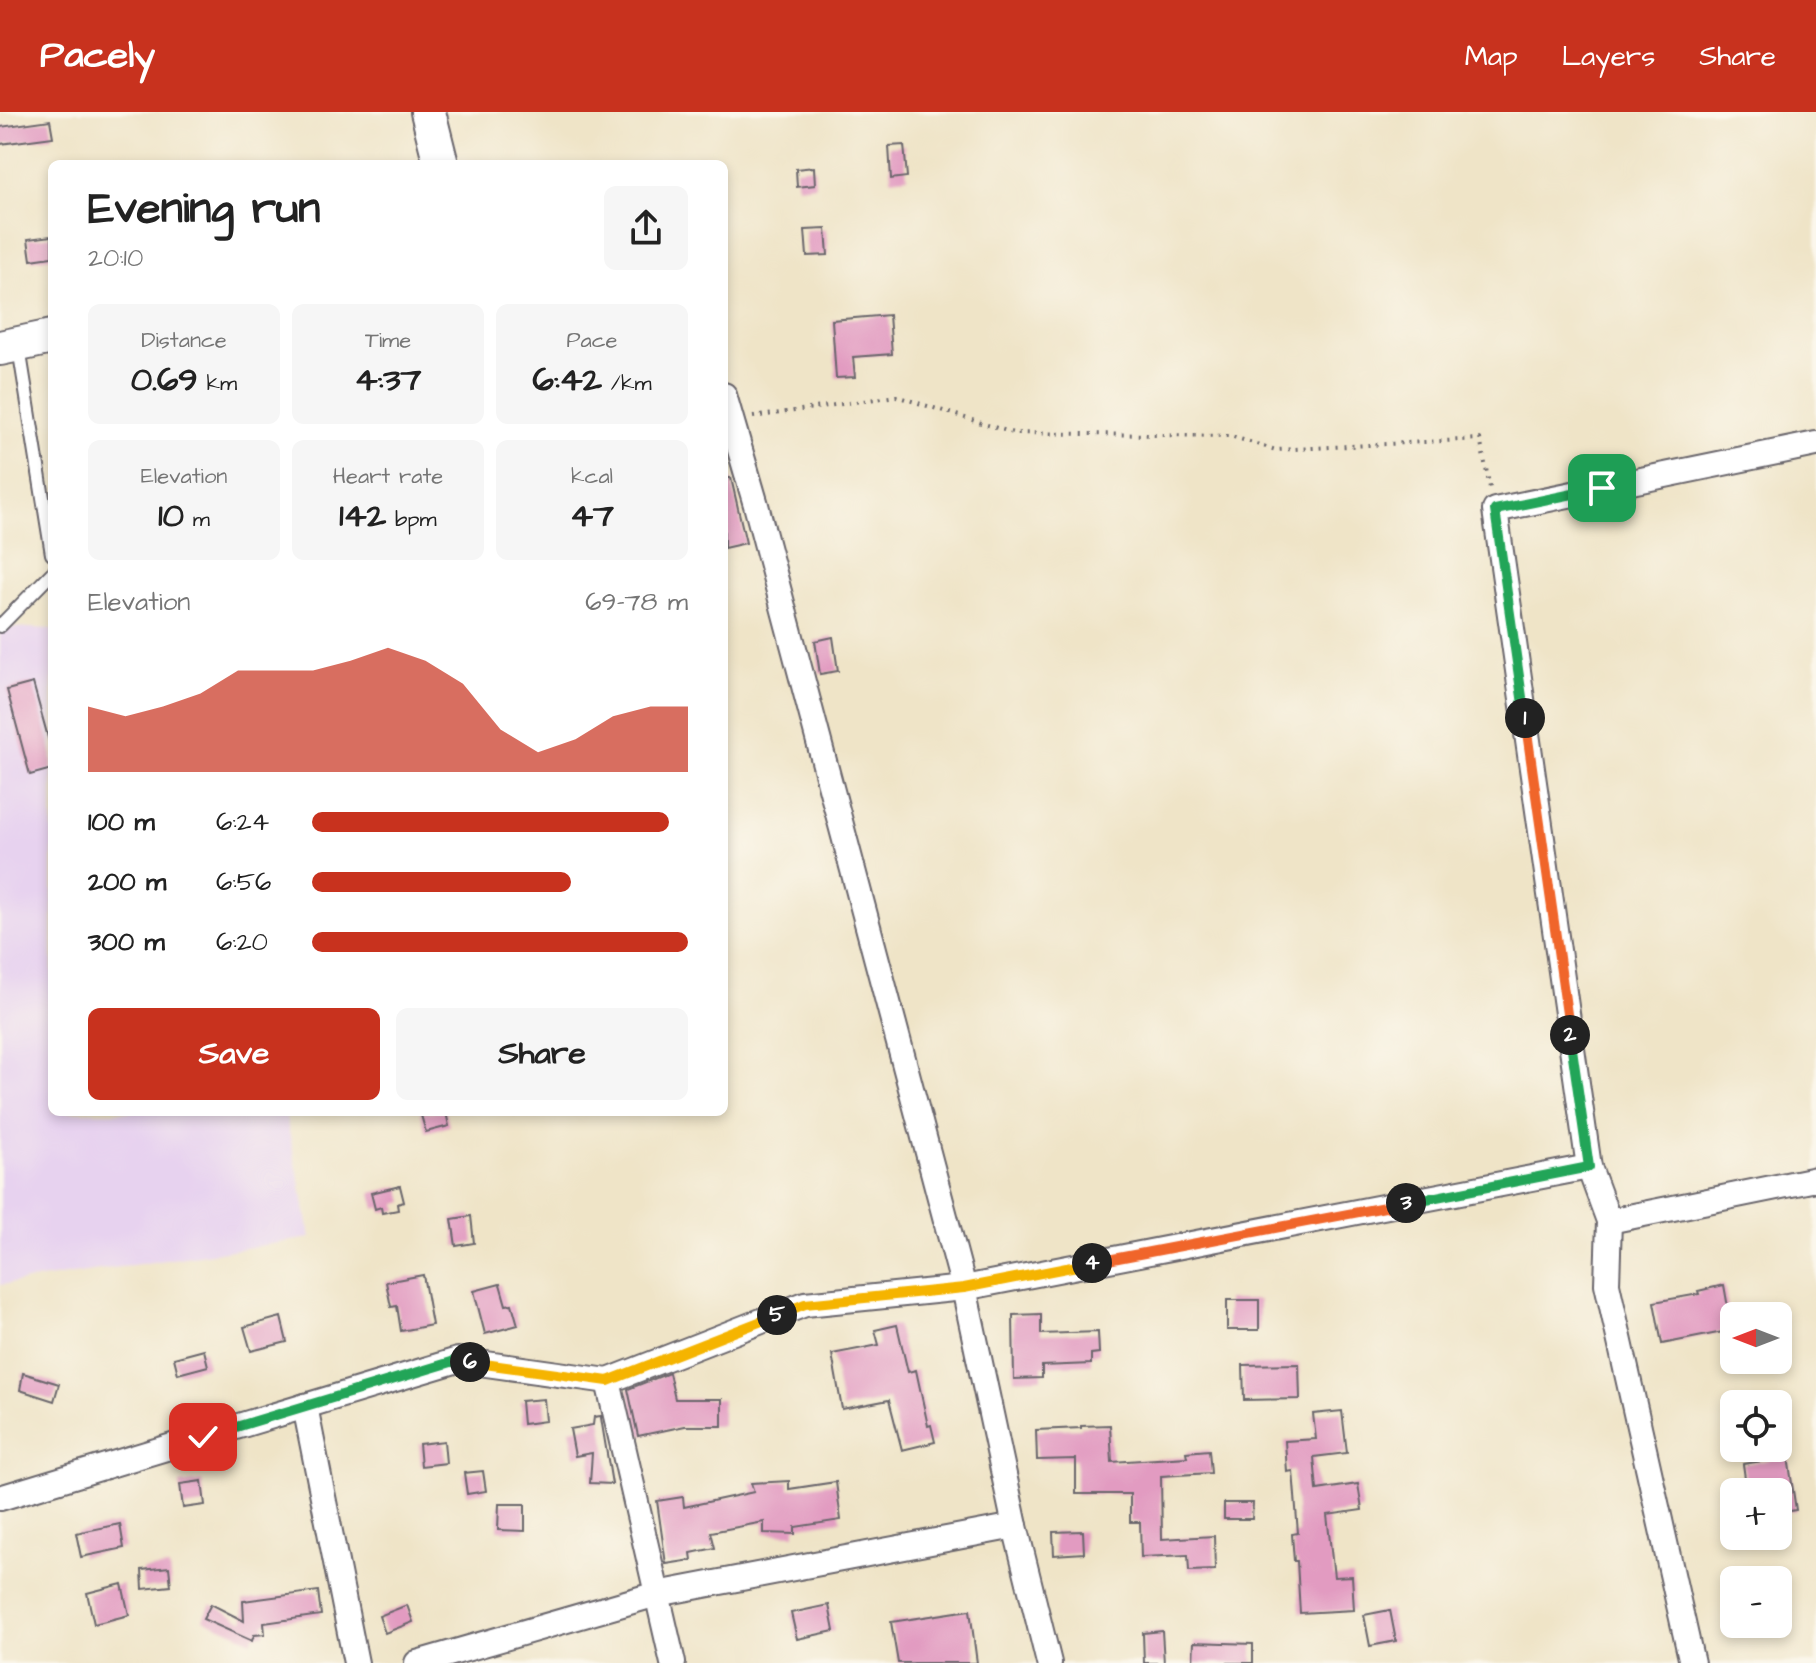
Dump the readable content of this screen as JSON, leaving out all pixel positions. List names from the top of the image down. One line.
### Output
{"north":"left","page":{"header":"Pacely","nav":["Map","Layers","Share"],"heading":["Evening run","20:10"],"stats":[["Distance","0.69 km"],["Time","4:37"],["Pace","6:42 /km"],["Elevation","10 m"],["Heart rate","142 bpm"],["kcal","47"]],"chart":["Elevation","69–78 m"],"pins":["1","2","3","4","5","6"],"list":[{"name":"100 m","note":"6:24"},{"name":"200 m","note":"6:56"},{"name":"300 m","note":"6:20"}],"buttons":["Save","Share"],"map_buttons":["+","−"]}}
